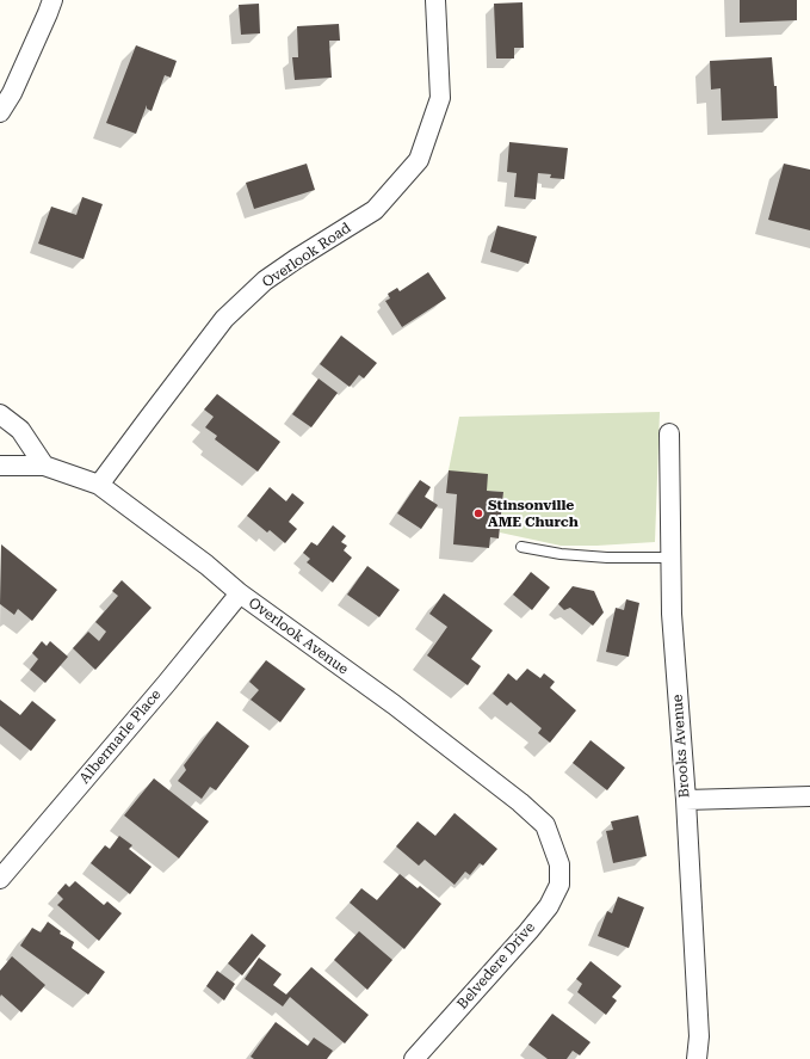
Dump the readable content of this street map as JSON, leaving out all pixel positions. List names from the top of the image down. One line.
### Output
{"streets":{"street":["Overlook Road","Overlook Avenue","Albermarle Place","Brooks Avenue","Belvedere Drive"]},"crossings":[["Overlook Road","Overlook Avenue"],["Overlook Avenue","Albermarle Place"],["Overlook Avenue","Belvedere Drive"]],"places":["Stinsonville AME Church"]}
